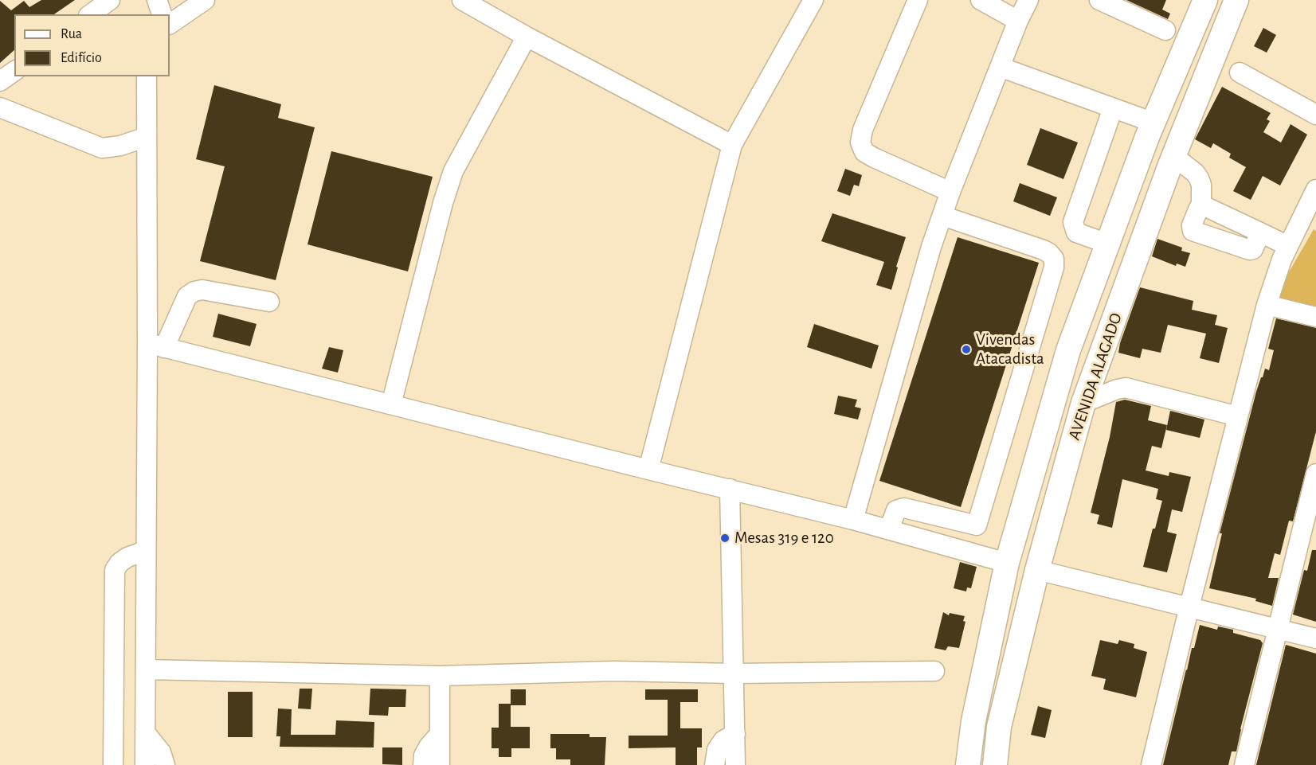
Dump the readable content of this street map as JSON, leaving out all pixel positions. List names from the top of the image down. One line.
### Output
{"streets":{"main road":["AVENIDA ALAGADO"]},"places":["Vivendas Atacadista","Mesas 319 e 120"],"legend":["Rua","Edifício"]}
